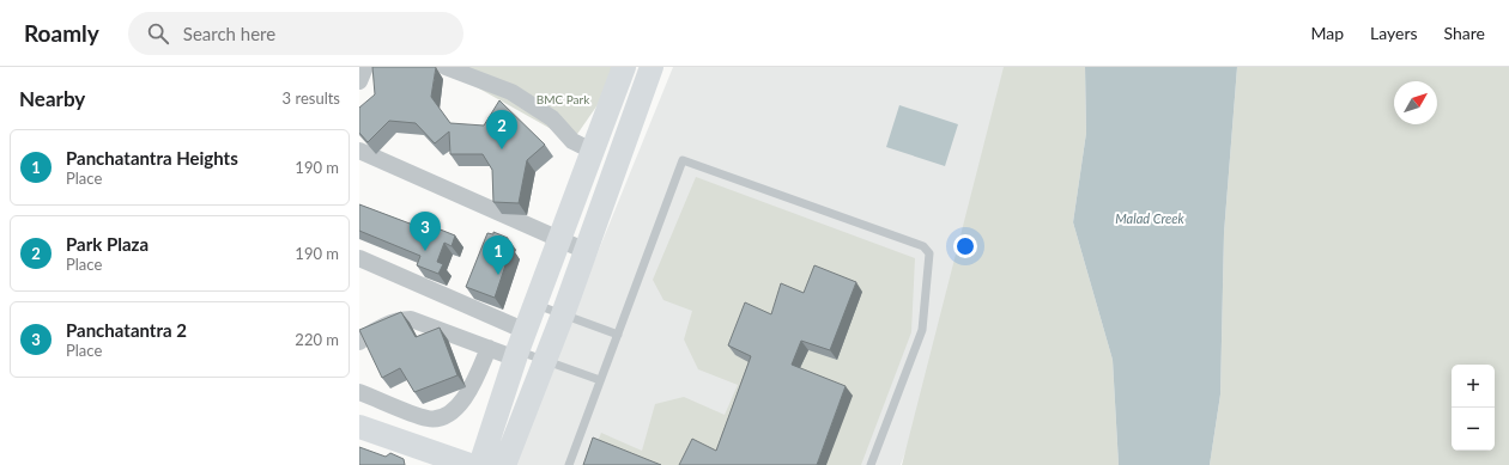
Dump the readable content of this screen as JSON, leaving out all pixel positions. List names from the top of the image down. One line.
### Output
{"water":["Malad Creek"],"parks":["BMC Park"],"north":"top right","page":{"header":"Roamly","search":"Search here","nav":["Map","Layers","Share"],"heading":["Nearby","3 results"],"pins":["2","3","1"],"list":[{"mark":"1","name":"Panchatantra Heights","note":"Place","value":"190 m"},{"mark":"2","name":"Park Plaza","note":"Place","value":"190 m"},{"mark":"3","name":"Panchatantra 2","note":"Place","value":"220 m"}],"map_buttons":["+","−"]}}
